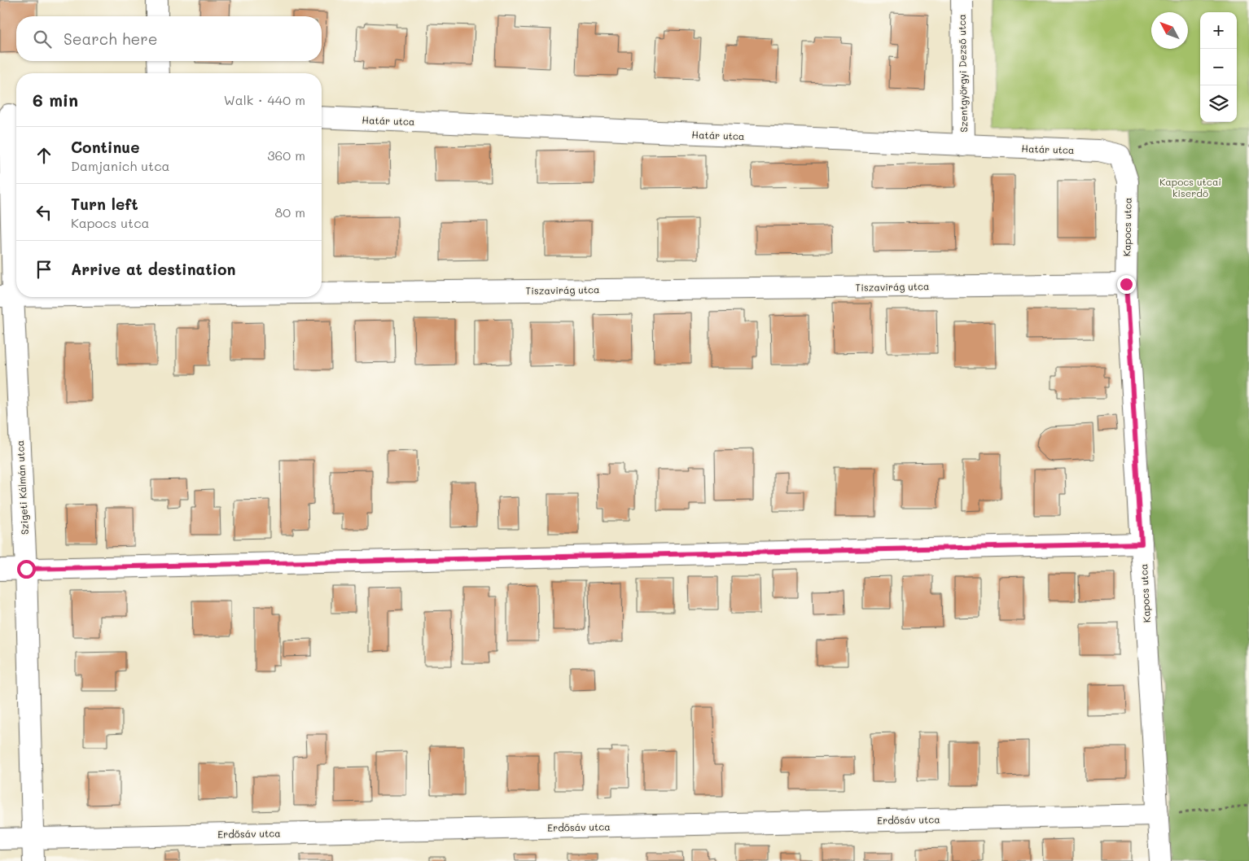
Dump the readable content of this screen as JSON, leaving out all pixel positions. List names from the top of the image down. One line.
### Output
{"streets":{"street":["Szentgyörgyi Dezső utca","Határ utca","Kapocs utca","Tiszavirág utca","Szigeti Kálmán utca","Erdősáv utca"]},"crossings":[["Szentgyörgyi Dezső utca","Határ utca"],["Határ utca","Kapocs utca"],["Kapocs utca","Tiszavirág utca"],["Kapocs utca","Erdősáv utca"],["Szigeti Kálmán utca","Erdősáv utca"]],"parks":["Kapocs utcai kiserdő"],"north":"top left","page":{"map_buttons":["+","−"],"search":"Search here","heading":["6 min","Walk · 440 m"],"list":[["Continue","Damjanich utca","360 m"],["Turn left","Kapocs utca","80 m"],"Arrive at destination"]}}
